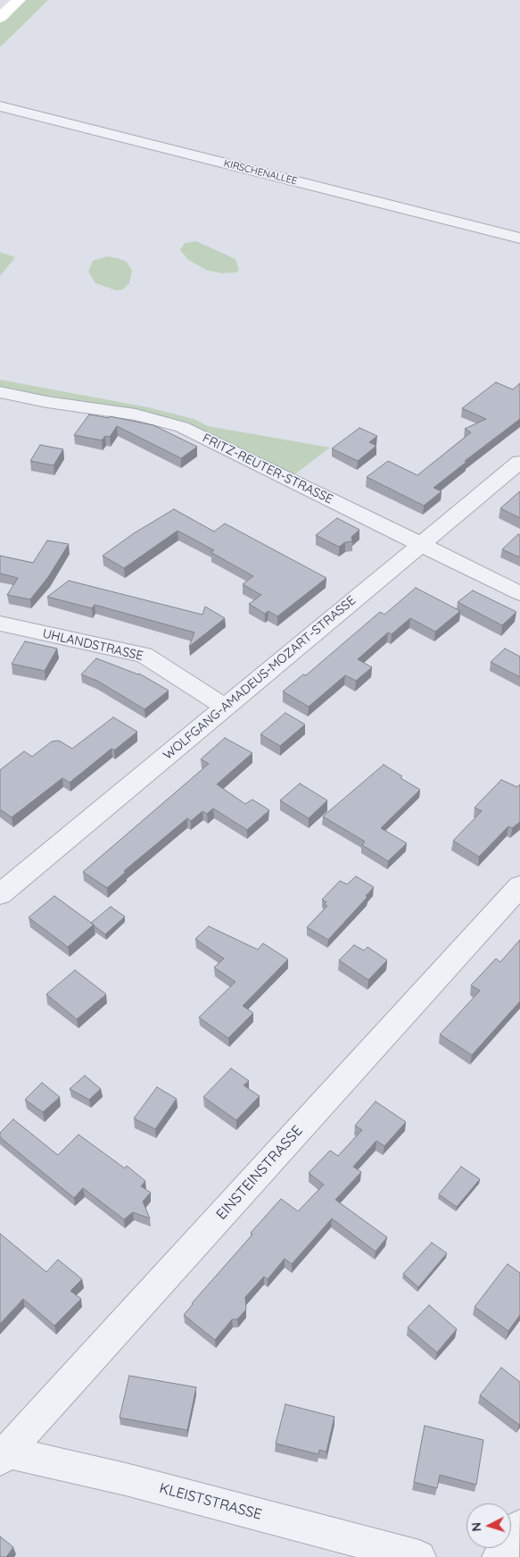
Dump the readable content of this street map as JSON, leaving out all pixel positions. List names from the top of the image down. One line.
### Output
{"streets":{"street":["KIRSCHENALLEE","FRITZ-REUTER-STRASSE","UHLANDSTRASSE","WOLFGANG-AMADEUS-MOZART-STRASSE","EINSTEINSTRASSE","KLEISTSTRASSE"]},"crossings":[["FRITZ-REUTER-STRASSE","WOLFGANG-AMADEUS-MOZART-STRASSE"],["UHLANDSTRASSE","WOLFGANG-AMADEUS-MOZART-STRASSE"],["EINSTEINSTRASSE","KLEISTSTRASSE"]],"north":"left"}
